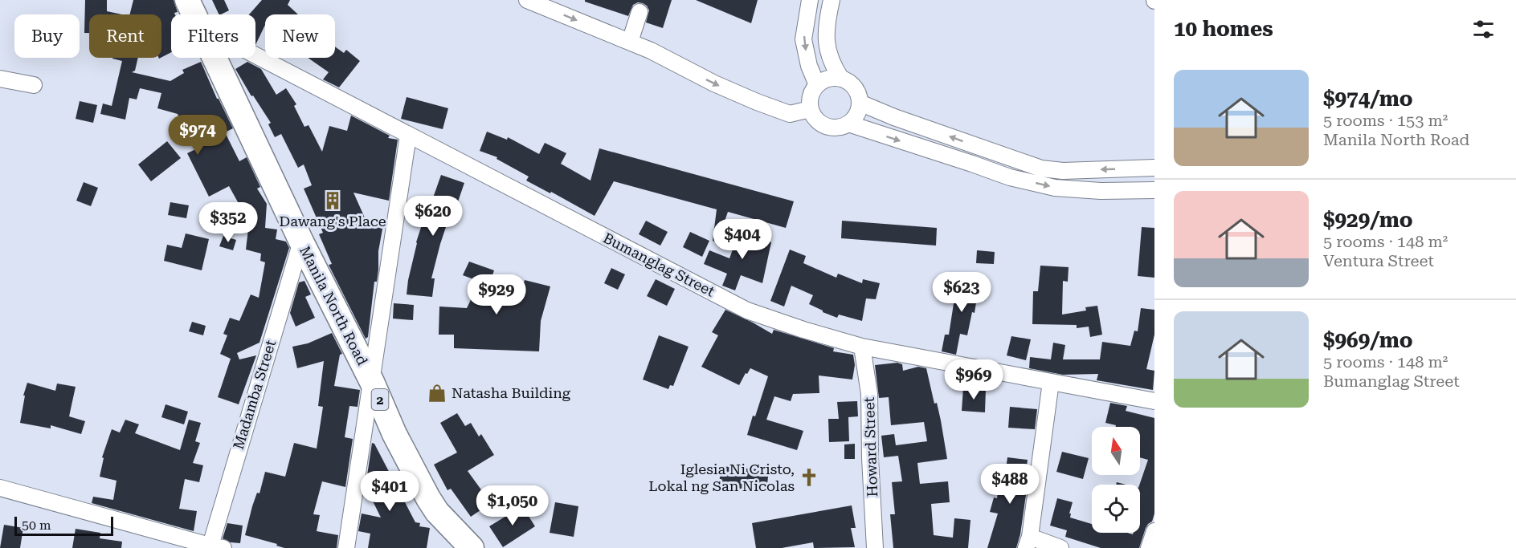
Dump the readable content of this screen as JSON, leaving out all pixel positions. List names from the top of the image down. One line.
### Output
{"streets":{"highway":["Manila North Road","2"],"street":["Bumanglag Street","Madamba Street","Howard Street"]},"crossings":[["Bumanglag Street","Howard Street"],["Manila North Road","Madamba Street"]],"places":{"building":["Dawang's Place"],"shop":["Natasha Building"],"church":["Iglesia Ni Cristo, Lokal ng San Nicolas"]},"scale_bar":"50 m","north":"top","page":{"heading":"10 homes","chip":["Buy","Rent","Filters","New"],"list":[{"name":"$974/mo","note":"5 rooms · 153 m² · Manila North Road"},{"name":"$929/mo","note":"5 rooms · 148 m² · Ventura Street"},{"name":"$969/mo","note":"5 rooms · 148 m² · Bumanglag Street"}],"price":["$974","$620","$352","$404","$623","$929","$969","$488","$401","$1,050"],"scale":"50 m"}}
